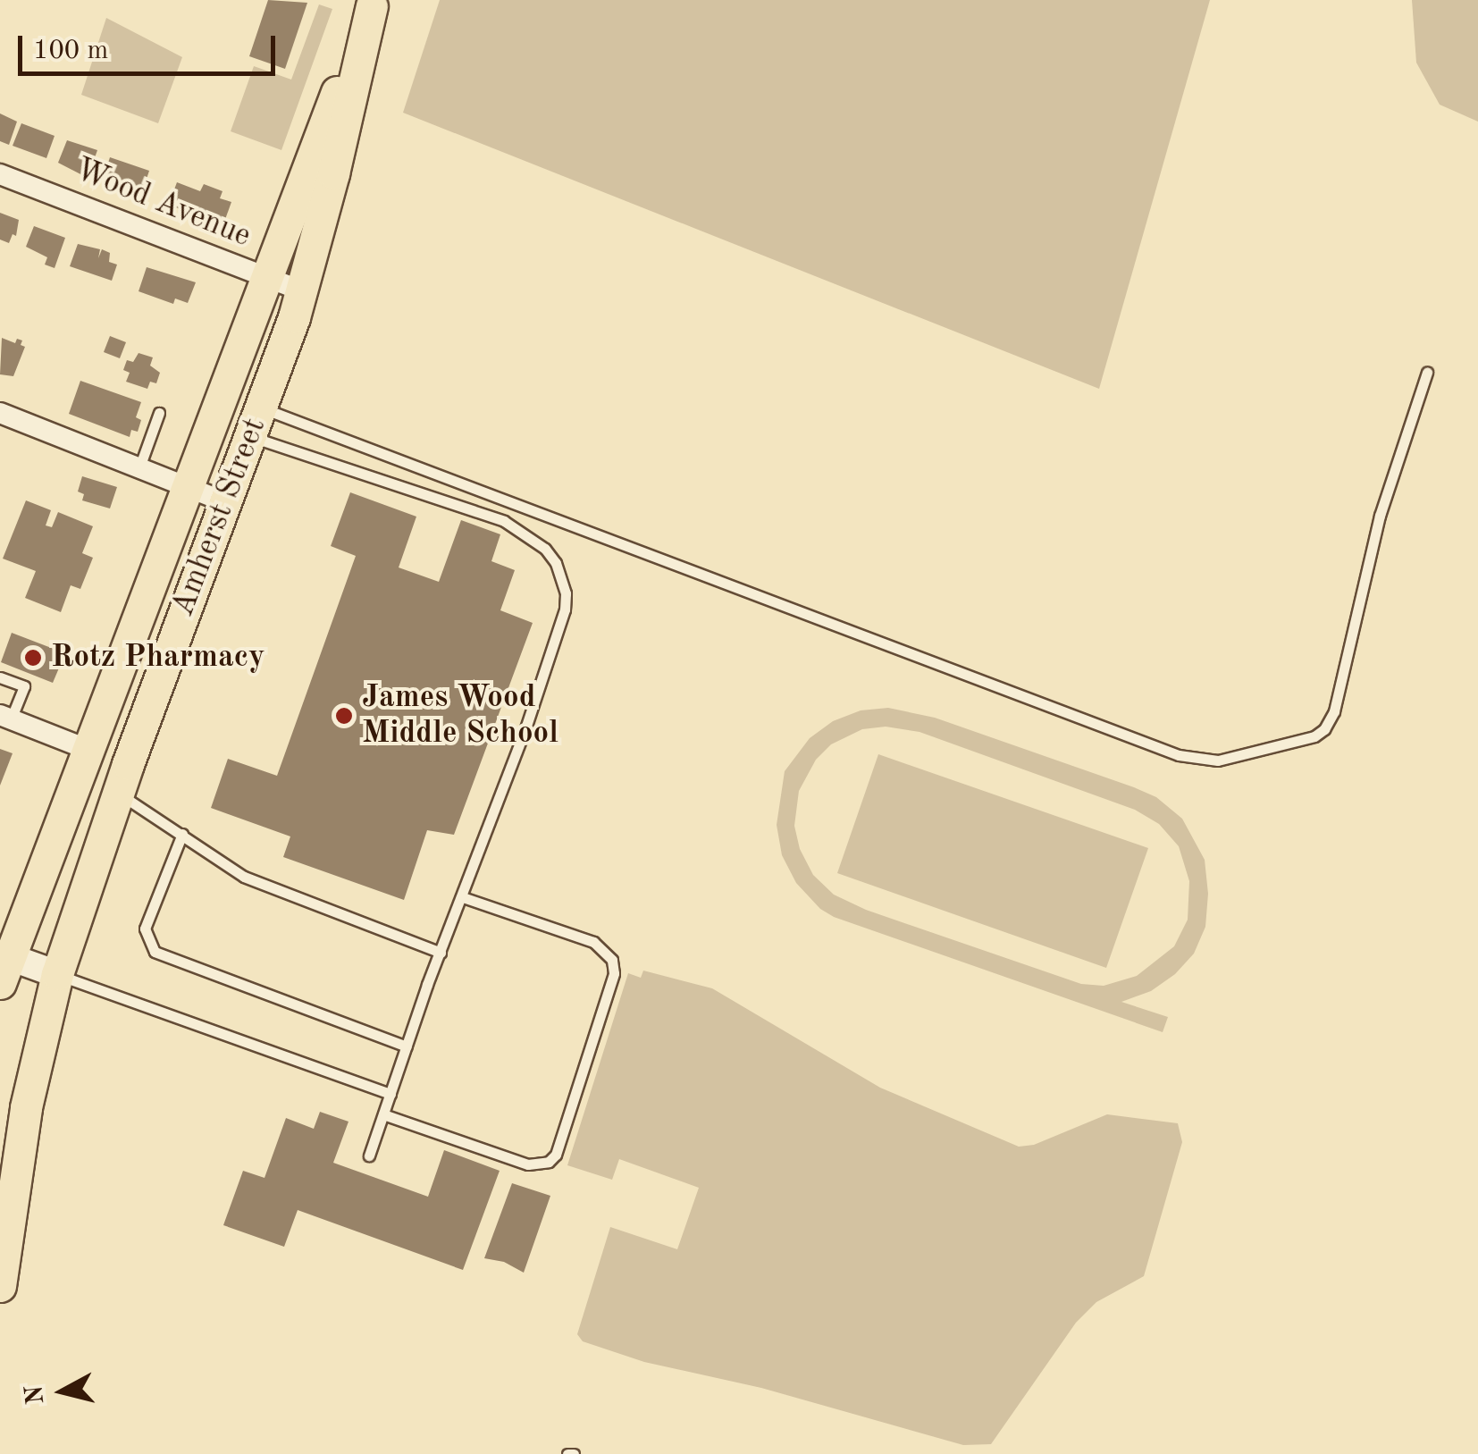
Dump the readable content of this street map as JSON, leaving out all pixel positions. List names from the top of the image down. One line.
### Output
{"streets":{"main road":["Amherst Street"],"street":["Wood Avenue"]},"crossings":[["Wood Avenue","Amherst Street"]],"places":["Rotz Pharmacy","James Wood Middle School"],"scale_bar":"100 m","north":"left"}
